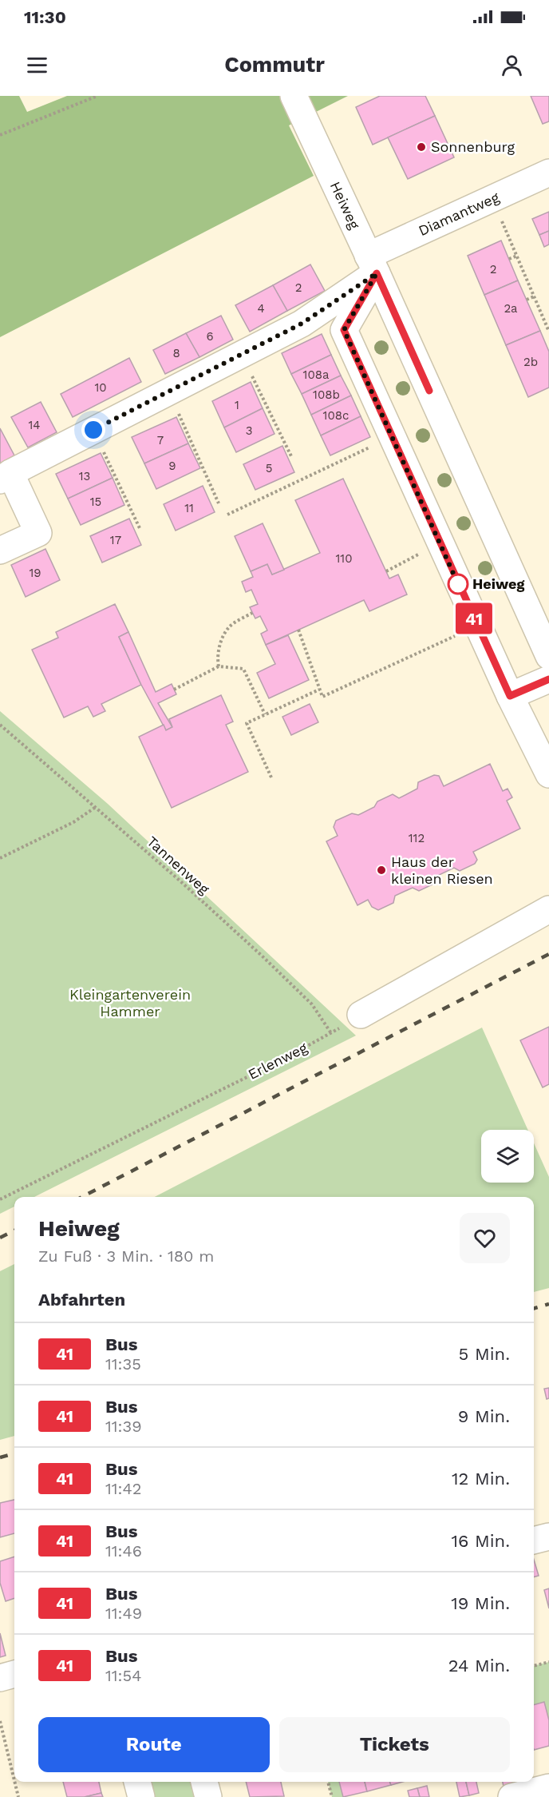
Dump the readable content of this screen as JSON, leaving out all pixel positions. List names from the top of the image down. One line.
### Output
{"streets":{"street":["Heiweg","Diamantweg"],"path":["Tannenweg","Erlenweg"]},"crossings":[["Heiweg","Diamantweg"],["Tannenweg","Erlenweg"]],"parks":["Kleingartenverein Hammer"],"places":["Sonnenburg","Heiweg","Haus der kleinen Riesen"],"lines":["bus line 41"],"house_numbers":["2","2","4","2a","6","8","2b","108a","10","108b","1","108c","14","3","7","9","5","13","15","11","17","110","19","112"],"page":{"status":"11:30","header":"Commutr","on_map":"41","heading":[["Heiweg","Zu Fuß · 3 Min. · 180 m"],"Abfahrten"],"list":[{"mark":"41","name":"Bus","note":"11:35","value":"5 Min."},{"mark":"41","name":"Bus","note":"11:39","value":"9 Min."},{"mark":"41","name":"Bus","note":"11:42","value":"12 Min."},{"mark":"41","name":"Bus","note":"11:46","value":"16 Min."},{"mark":"41","name":"Bus","note":"11:49","value":"19 Min."},{"mark":"41","name":"Bus","note":"11:54","value":"24 Min."}],"buttons":["Route","Tickets"]}}
